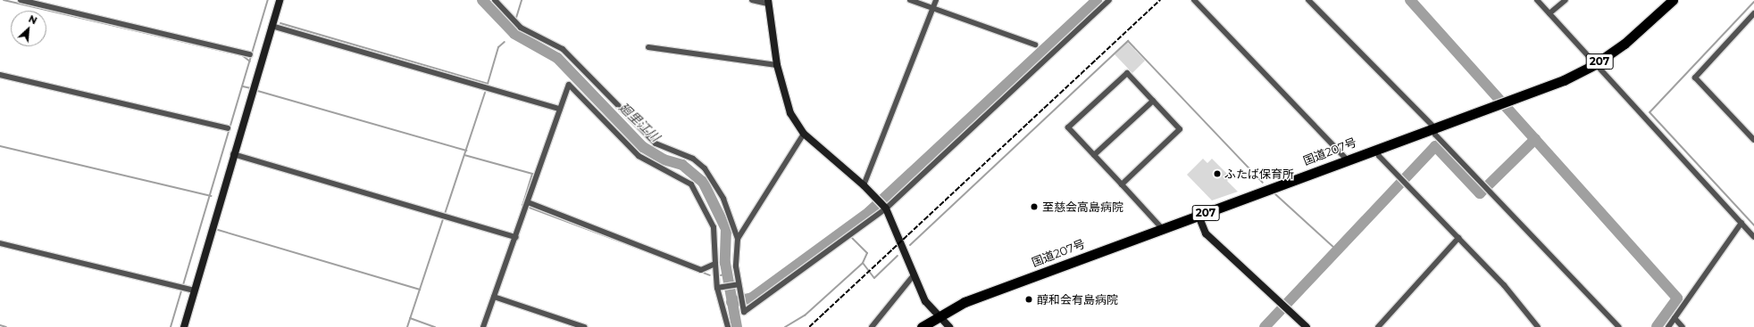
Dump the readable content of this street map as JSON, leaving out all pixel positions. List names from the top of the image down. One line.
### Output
{"streets":{"highway":["207","国道207号"]},"water":["廻里江川"],"places":["ふたば保育所","至慈会高島病院","醇和会有島病院"],"north":"top right"}
